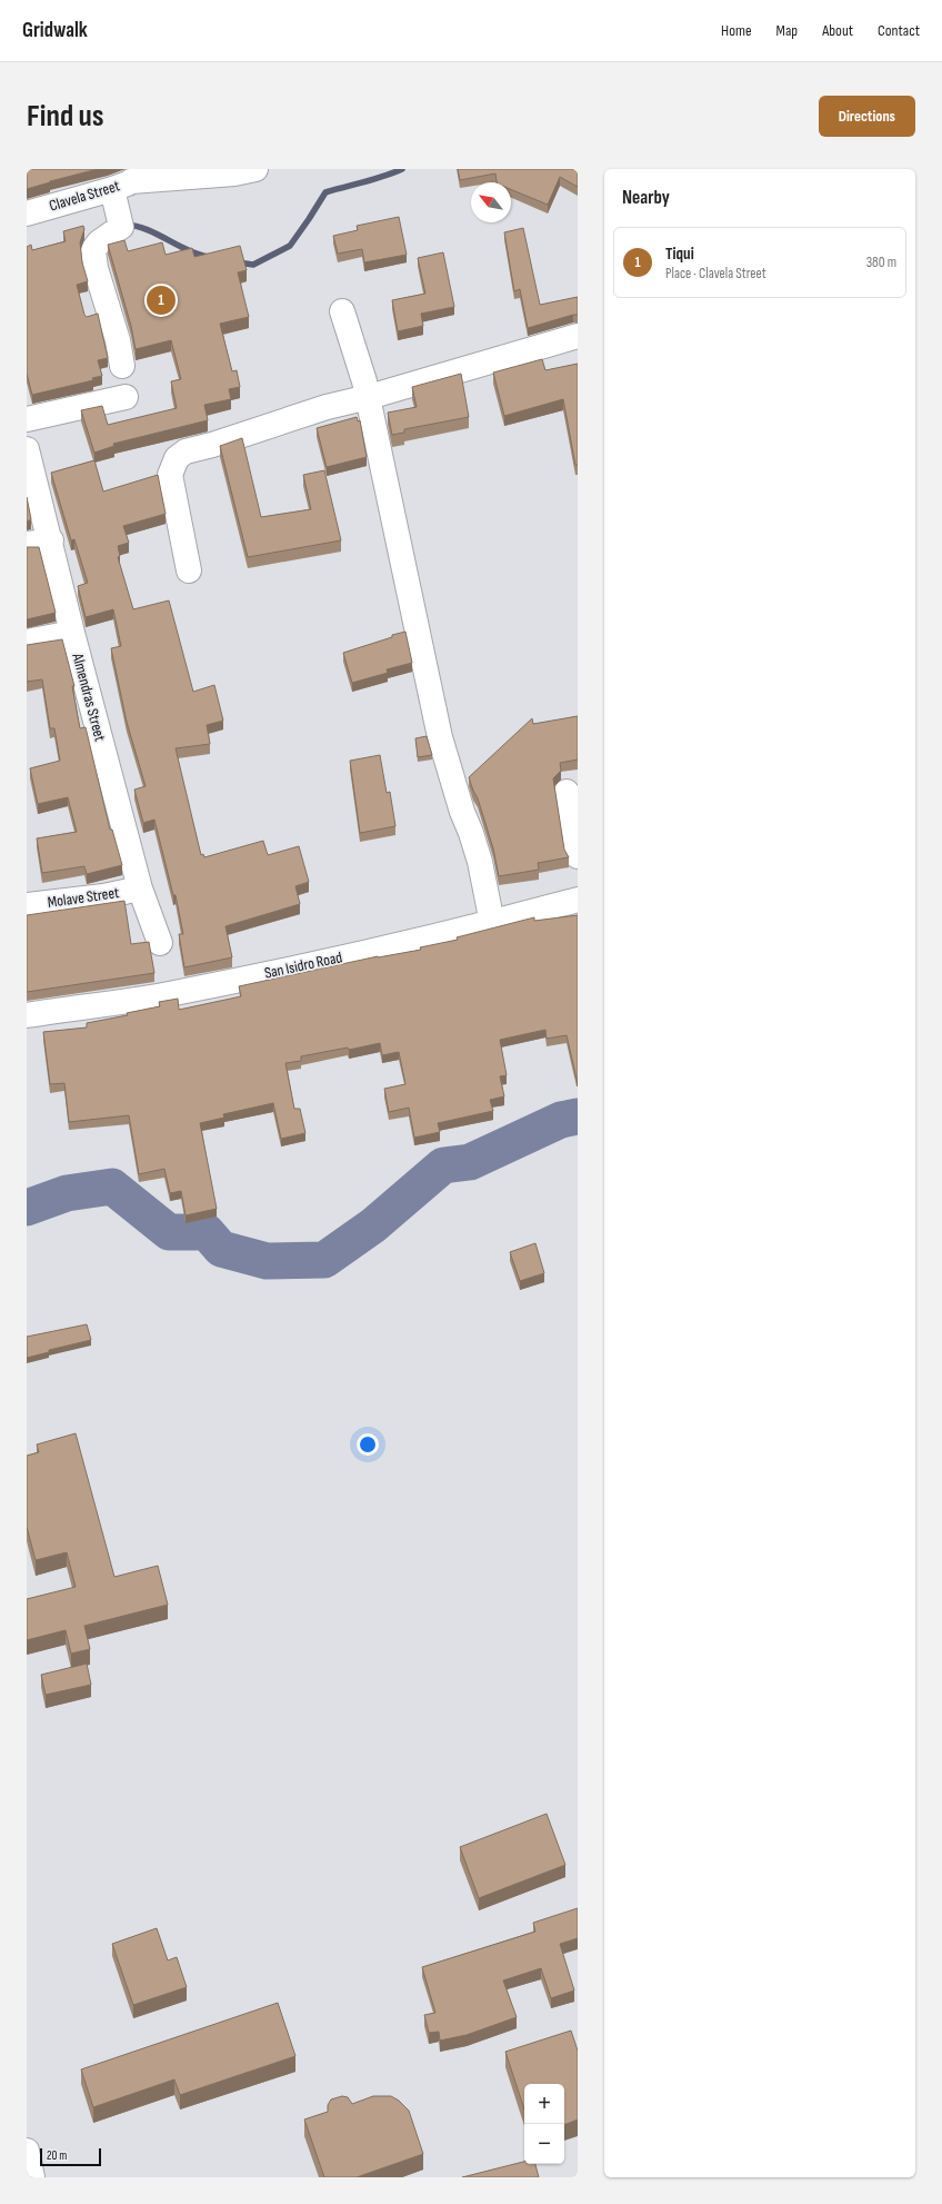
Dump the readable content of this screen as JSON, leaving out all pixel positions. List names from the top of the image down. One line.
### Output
{"streets":{"street":["Clavela Street","Almendras Street","Molave Street","San Isidro Road"]},"crossings":[["Almendras Street","Molave Street"]],"scale_bar":"20 m","north":"top left","page":{"header":"Gridwalk","nav":["Home","Map","About","Contact"],"buttons":"Directions","title":"Find us","heading":"Nearby","list":[{"mark":"1","name":"Tiqui","note":"Place · Clavela Street","value":"380 m"}],"pins":"1","map_buttons":["+","−"],"scale":"20 m"}}
